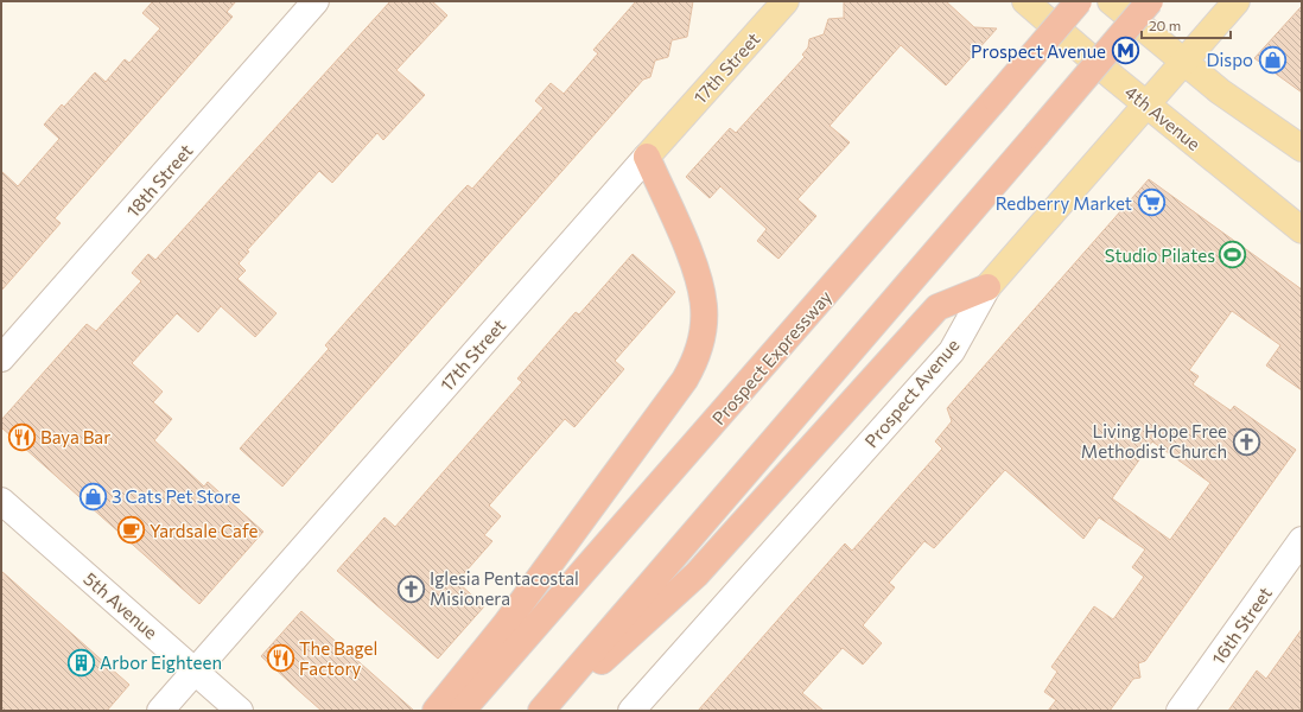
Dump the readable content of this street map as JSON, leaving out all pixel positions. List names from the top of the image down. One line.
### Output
{"streets":{"highway":["Prospect Expressway"],"main road":["17th Street","4th Avenue","Prospect Avenue"],"street":["18th Street","5th Avenue","16th Street"]},"crossings":[["17th Street","5th Avenue"],["4th Avenue","Prospect Avenue"]],"places":{"metro station":["Prospect Avenue"],"shop":["Dispo","3 Cats Pet Store"],"supermarket":["Redberry Market"],"sports":["Studio Pilates"],"restaurant":["Baya Bar","The Bagel Factory"],"church":["Living Hope Free Methodist Church","Iglesia Pentacostal Misionera"],"cafe":["Yardsale Cafe"],"building":["Arbor Eighteen"]},"scale_bar":"20 m"}
